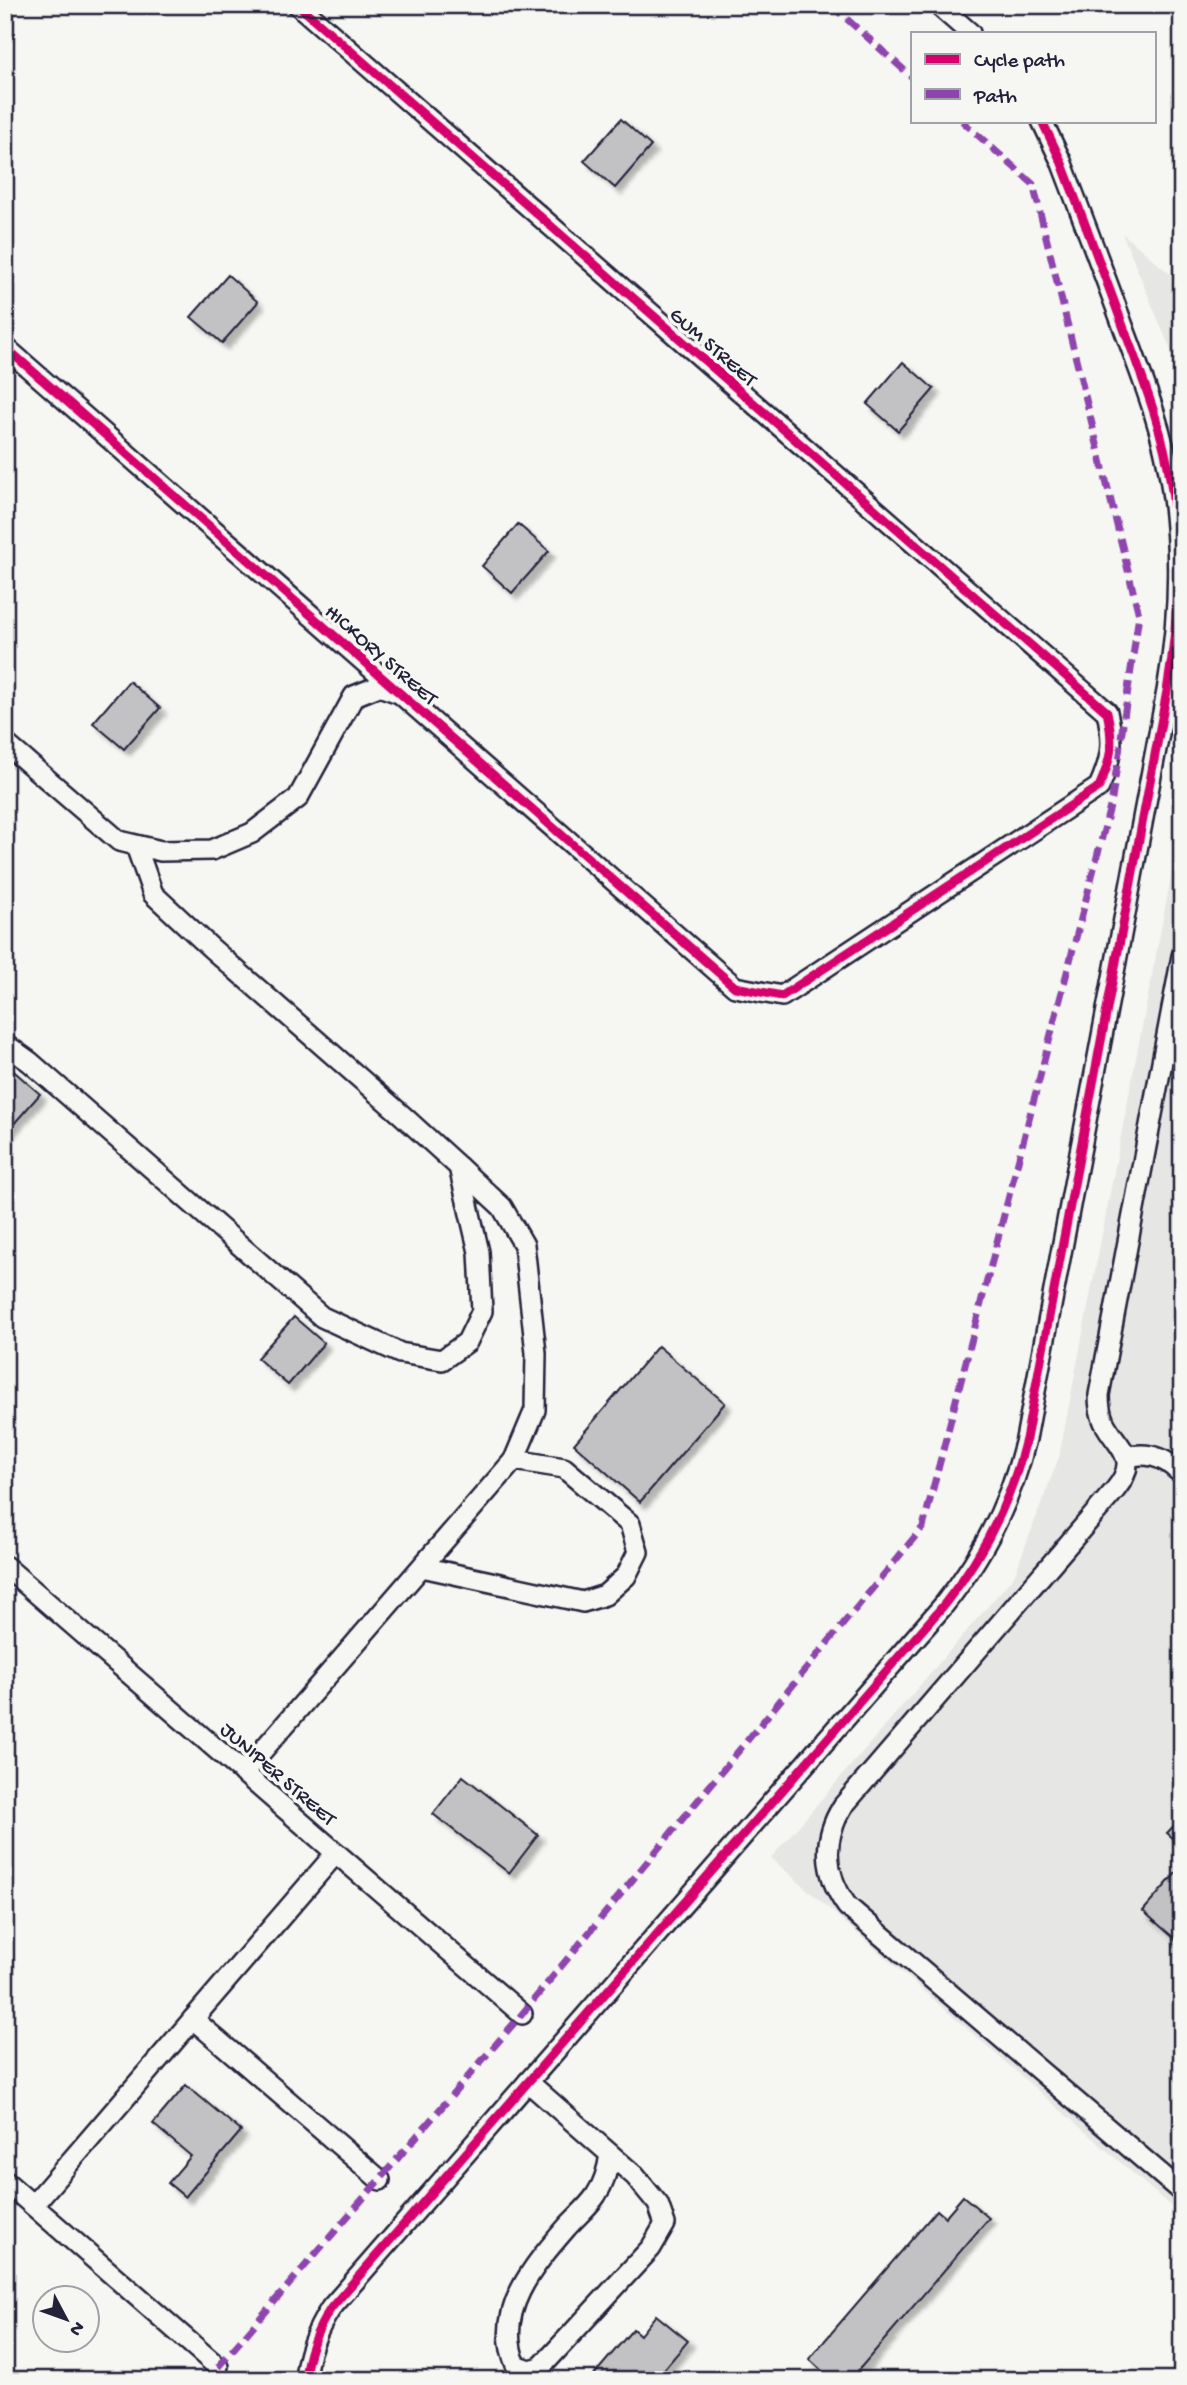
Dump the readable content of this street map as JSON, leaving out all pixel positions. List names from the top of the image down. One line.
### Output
{"streets":{"street":["GUM STREET","HICKORY STREET","JUNIPER STREET"]},"crossings":[["GUM STREET","HICKORY STREET"]],"legend":["Cycle path","Path"],"north":"bottom right"}
